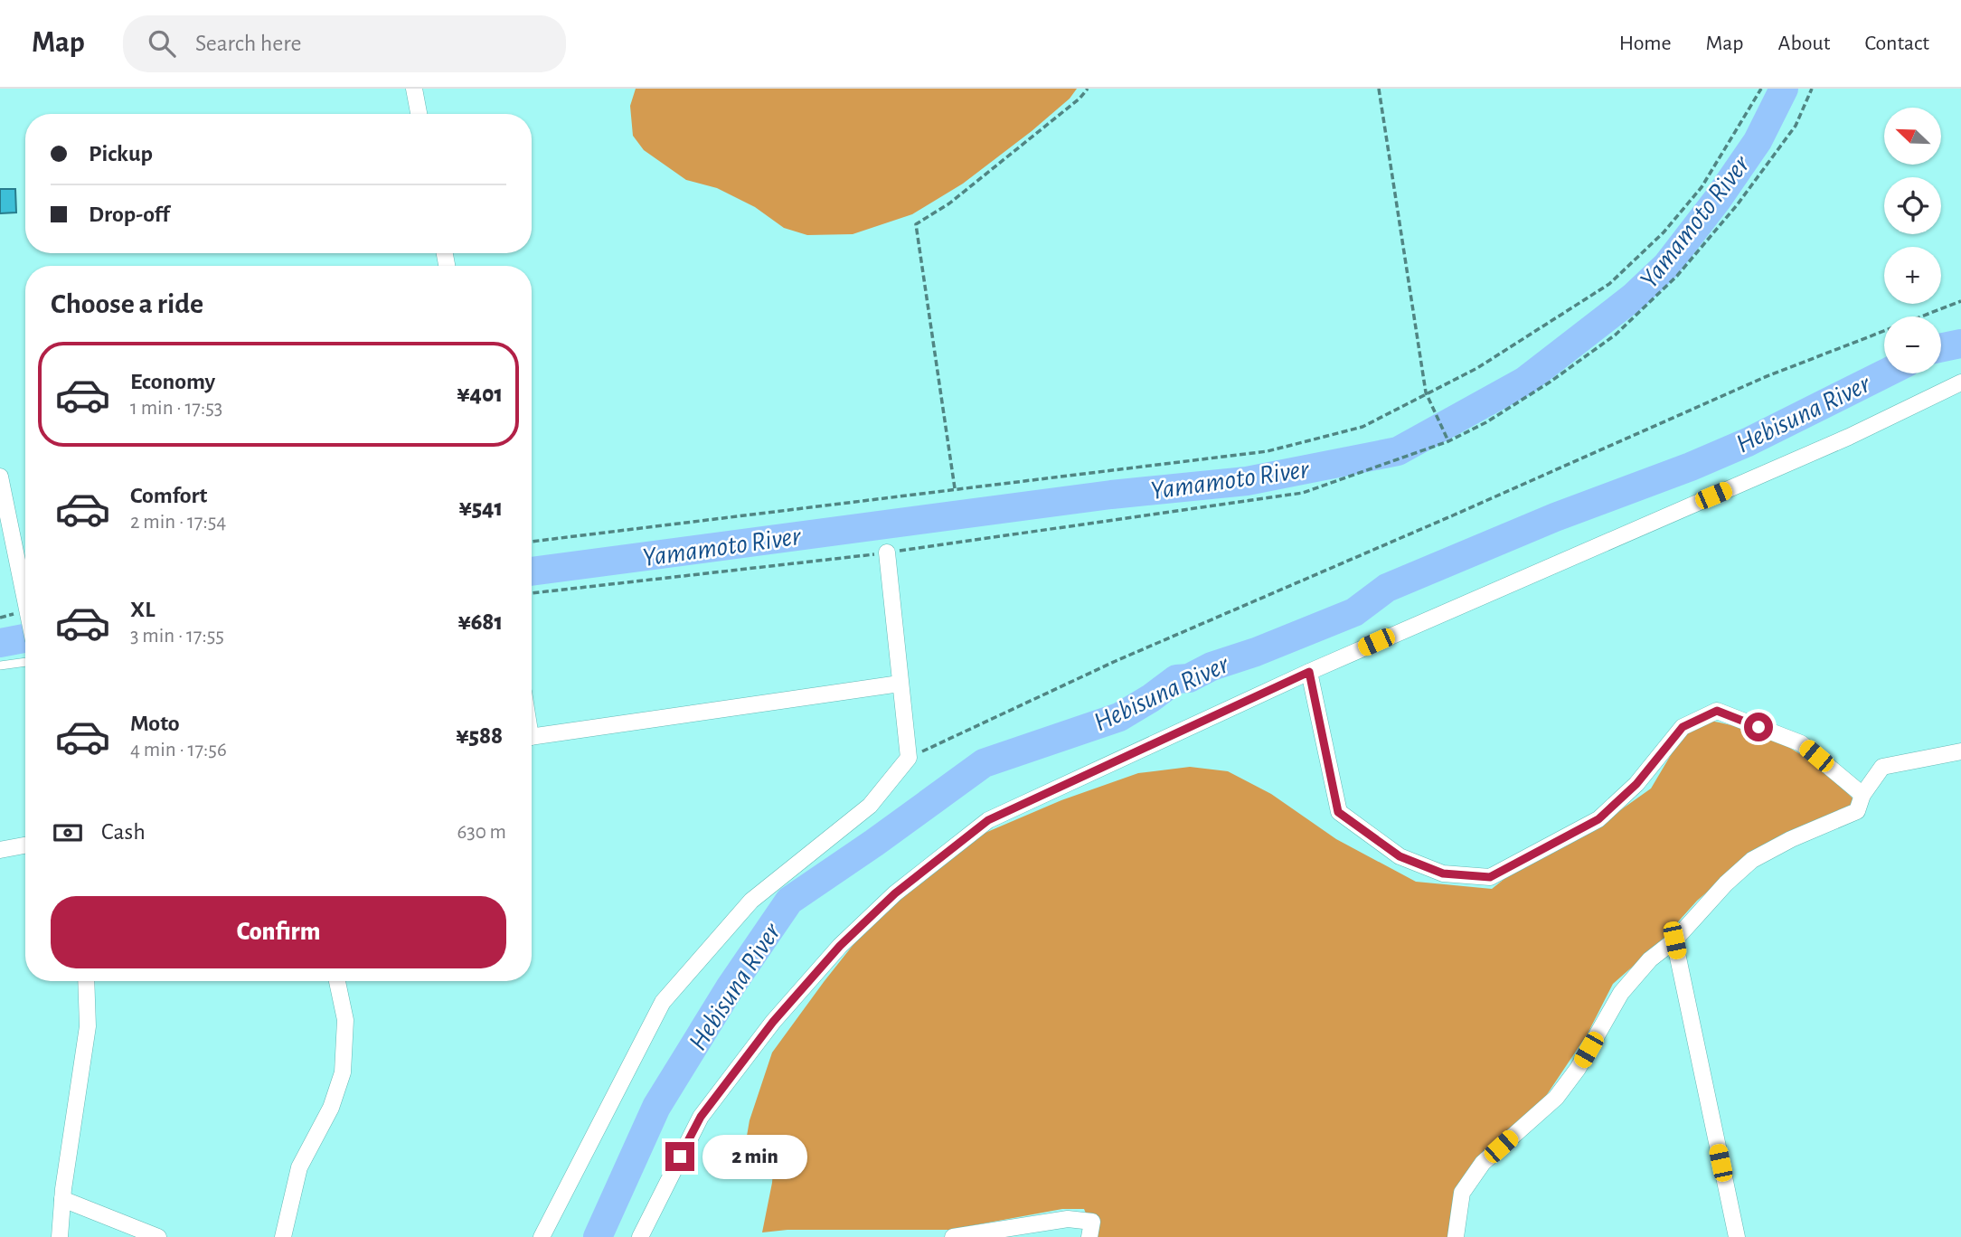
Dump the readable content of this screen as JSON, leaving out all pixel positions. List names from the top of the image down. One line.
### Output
{"water":["Yamamoto River","Hebisuna River"],"north":"top left","page":{"header":"Map","search":"Search here","nav":["Home","Map","About","Contact"],"map_buttons":["+","−"],"banner":["Pickup","Drop-off"],"heading":"Choose a ride","list":[{"name":"Economy","note":"1 min · 17:53","value":"¥401"},{"name":"Comfort","note":"2 min · 17:54","value":"¥541"},{"name":"XL","note":"3 min · 17:55","value":"¥681"},{"name":"Moto","note":"4 min · 17:56","value":"¥588"}],"pay":["Cash","630 m"],"buttons":"Confirm","bubble":"2 min"}}
